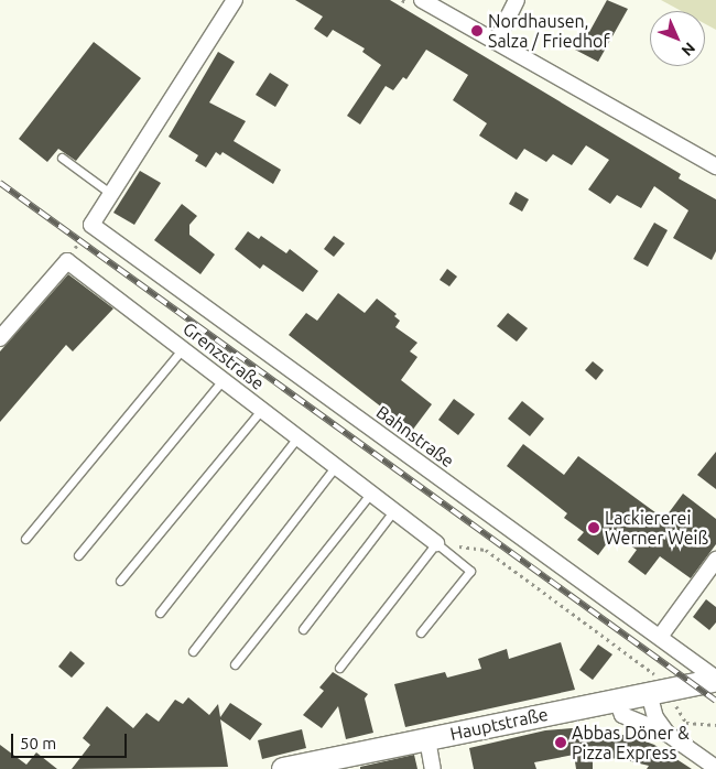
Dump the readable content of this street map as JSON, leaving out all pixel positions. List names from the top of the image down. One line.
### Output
{"streets":{"street":["Grenzstraße","Bahnstraße","Hauptstraße"]},"crossings":[["Bahnstraße","Hauptstraße"]],"places":["Nordhausen, Salza / Friedhof","Lackiererei Werner Weiß","Abbas Döner & Pizza Express"],"scale_bar":"50 m","north":"bottom right"}
